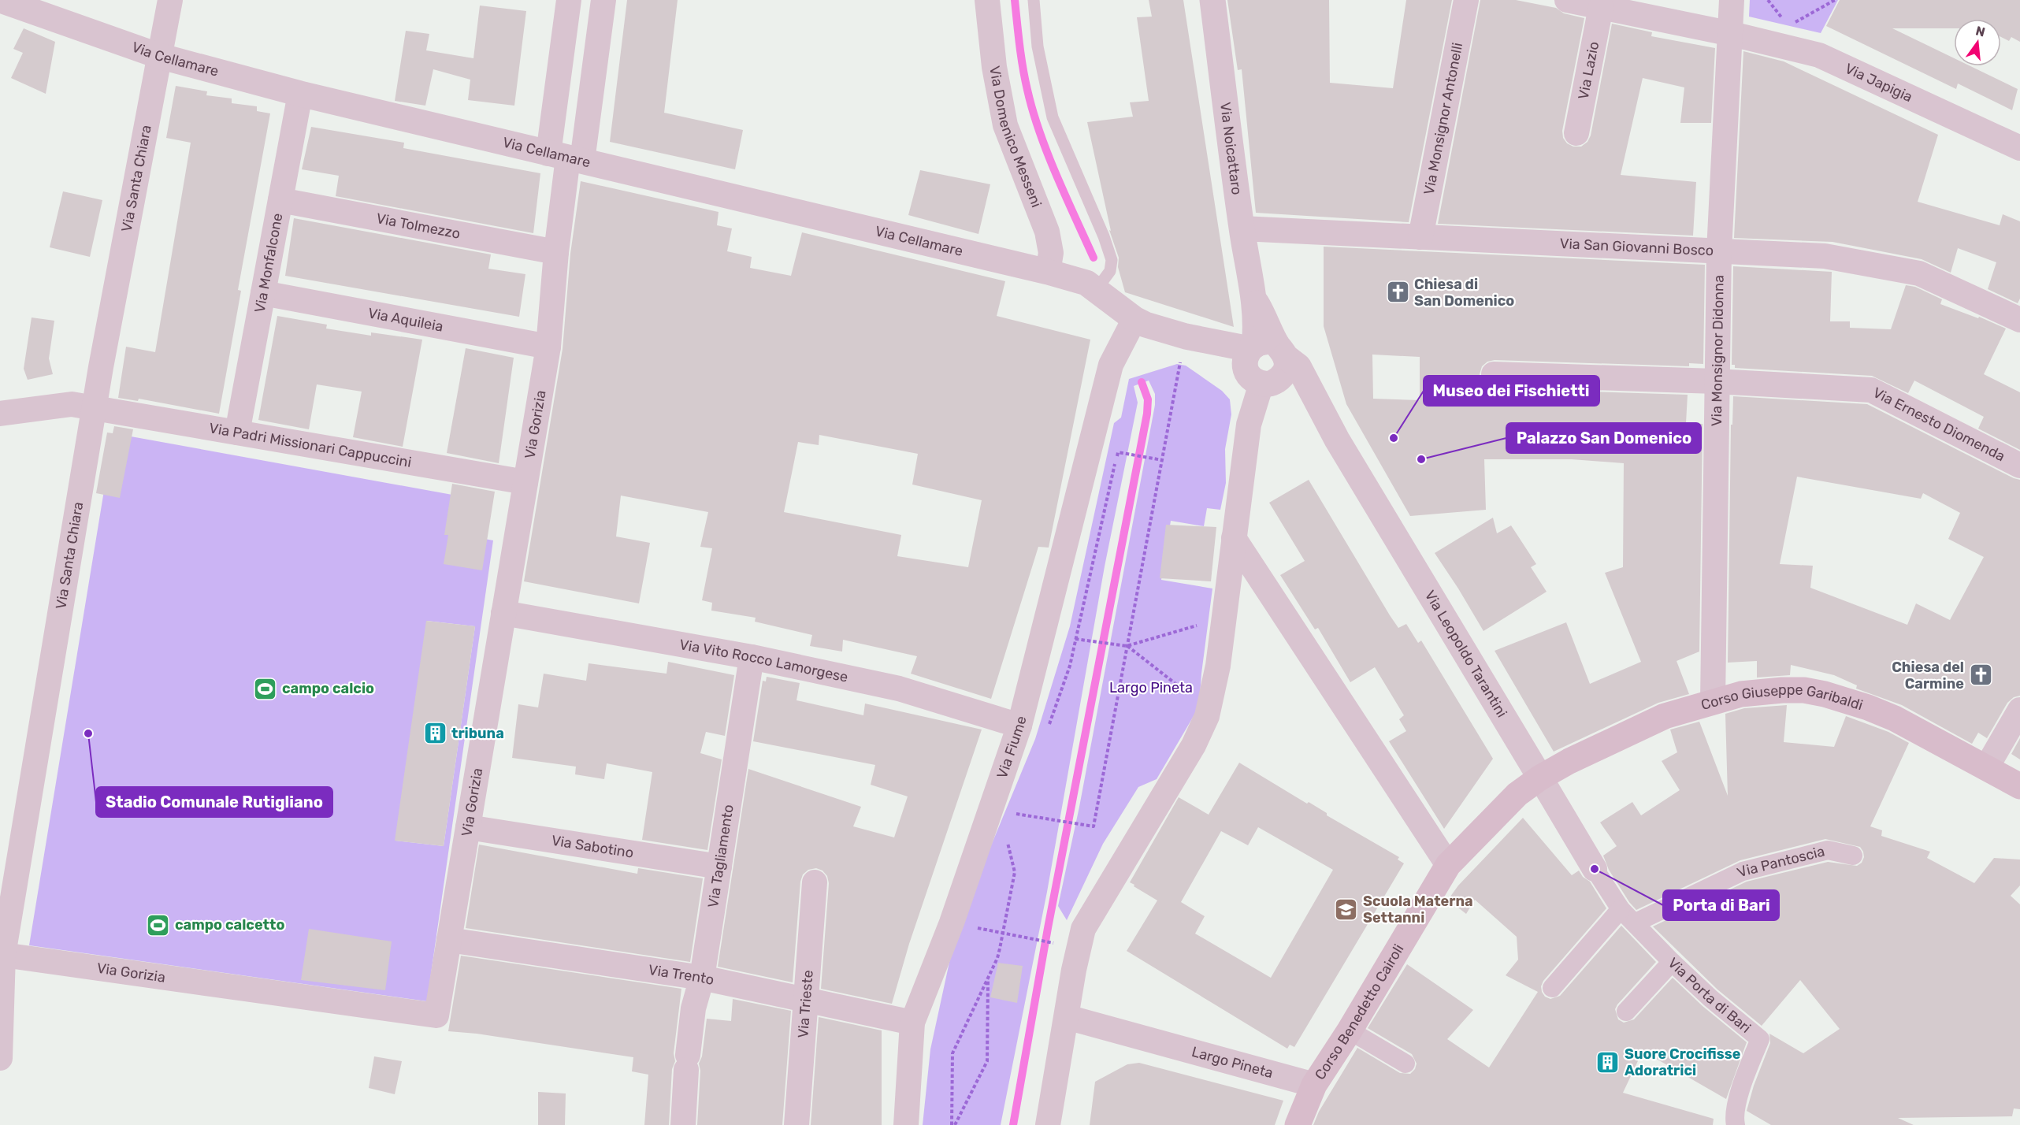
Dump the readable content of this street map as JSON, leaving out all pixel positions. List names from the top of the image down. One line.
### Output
{"streets":{"main road":["Corso Giuseppe Garibaldi","Corso Benedetto Cairoli"],"street":["Via Cellamare","Via Lazio","Via Japigia","Via Monsignor Antonelli","Via Domenico Messeni","Via Noicattaro","Via Santa Chiara","Via Tolmezzo","Via San Giovanni Bosco","Via Monfalcone","Via Aquileia","Via Monsignor Didonna","Via Gorizia","Via Ernesto Diomenda","Via Padri Missionari Cappuccini","Via Leopoldo Tarantini","Via Vito Rocco Lamorgese","Via Fiume","Via Sabotino","Via Tagliamento","Via Pantoscia","Via Trento","Via Porta di Bari","Via Trieste","Largo Pineta"]},"crossings":[["Via Cellamare","Via Domenico Messeni"],["Via Cellamare","Via Noicattaro"],["Via Cellamare","Via Santa Chiara"],["Via Cellamare","Via Monfalcone"],["Via Cellamare","Via Gorizia"],["Via Cellamare","Via Leopoldo Tarantini"],["Via Cellamare","Via Fiume"],["Via Lazio","Via Japigia"],["Via Japigia","Via Monsignor Didonna"],["Via Monsignor Antonelli","Via San Giovanni Bosco"],["Via Noicattaro","Via San Giovanni Bosco"],["Via Noicattaro","Via Leopoldo Tarantini"],["Via Santa Chiara","Via Gorizia"],["Via Santa Chiara","Via Padri Missionari Cappuccini"],["Via Tolmezzo","Via Monfalcone"],["Via Tolmezzo","Via Gorizia"],["Via San Giovanni Bosco","Via Monsignor Didonna"],["Via Monfalcone","Via Aquileia"],["Via Monfalcone","Via Padri Missionari Cappuccini"],["Via Aquileia","Via Gorizia"],["Via Monsignor Didonna","Via Ernesto Diomenda"],["Via Monsignor Didonna","Corso Giuseppe Garibaldi"],["Via Gorizia","Via Padri Missionari Cappuccini"],["Via Gorizia","Via Vito Rocco Lamorgese"],["Via Gorizia","Via Sabotino"],["Via Gorizia","Via Trento"],["Via Leopoldo Tarantini","Corso Giuseppe Garibaldi"],["Via Leopoldo Tarantini","Via Porta di Bari"],["Via Leopoldo Tarantini","Corso Benedetto Cairoli"],["Via Vito Rocco Lamorgese","Via Fiume"],["Via Vito Rocco Lamorgese","Via Tagliamento"],["Corso Giuseppe Garibaldi","Corso Benedetto Cairoli"],["Via Fiume","Via Trento"],["Via Sabotino","Via Tagliamento"],["Via Tagliamento","Via Trento"],["Via Pantoscia","Via Porta di Bari"],["Via Trento","Via Trieste"],["Corso Benedetto Cairoli","Largo Pineta"]],"parks":["Largo Pineta"],"places":{"church":["Chiesa di San Domenico","Chiesa del Carmine"],"other":["Museo dei Fischietti","Palazzo San Domenico","Stadio Comunale Rutigliano","Porta di Bari"],"sports":["campo calcio","campo calcetto"],"building":["tribuna","Suore Crocifisse Adoratrici"],"school or university":["Scuola Materna Settanni"]},"north":"top"}
